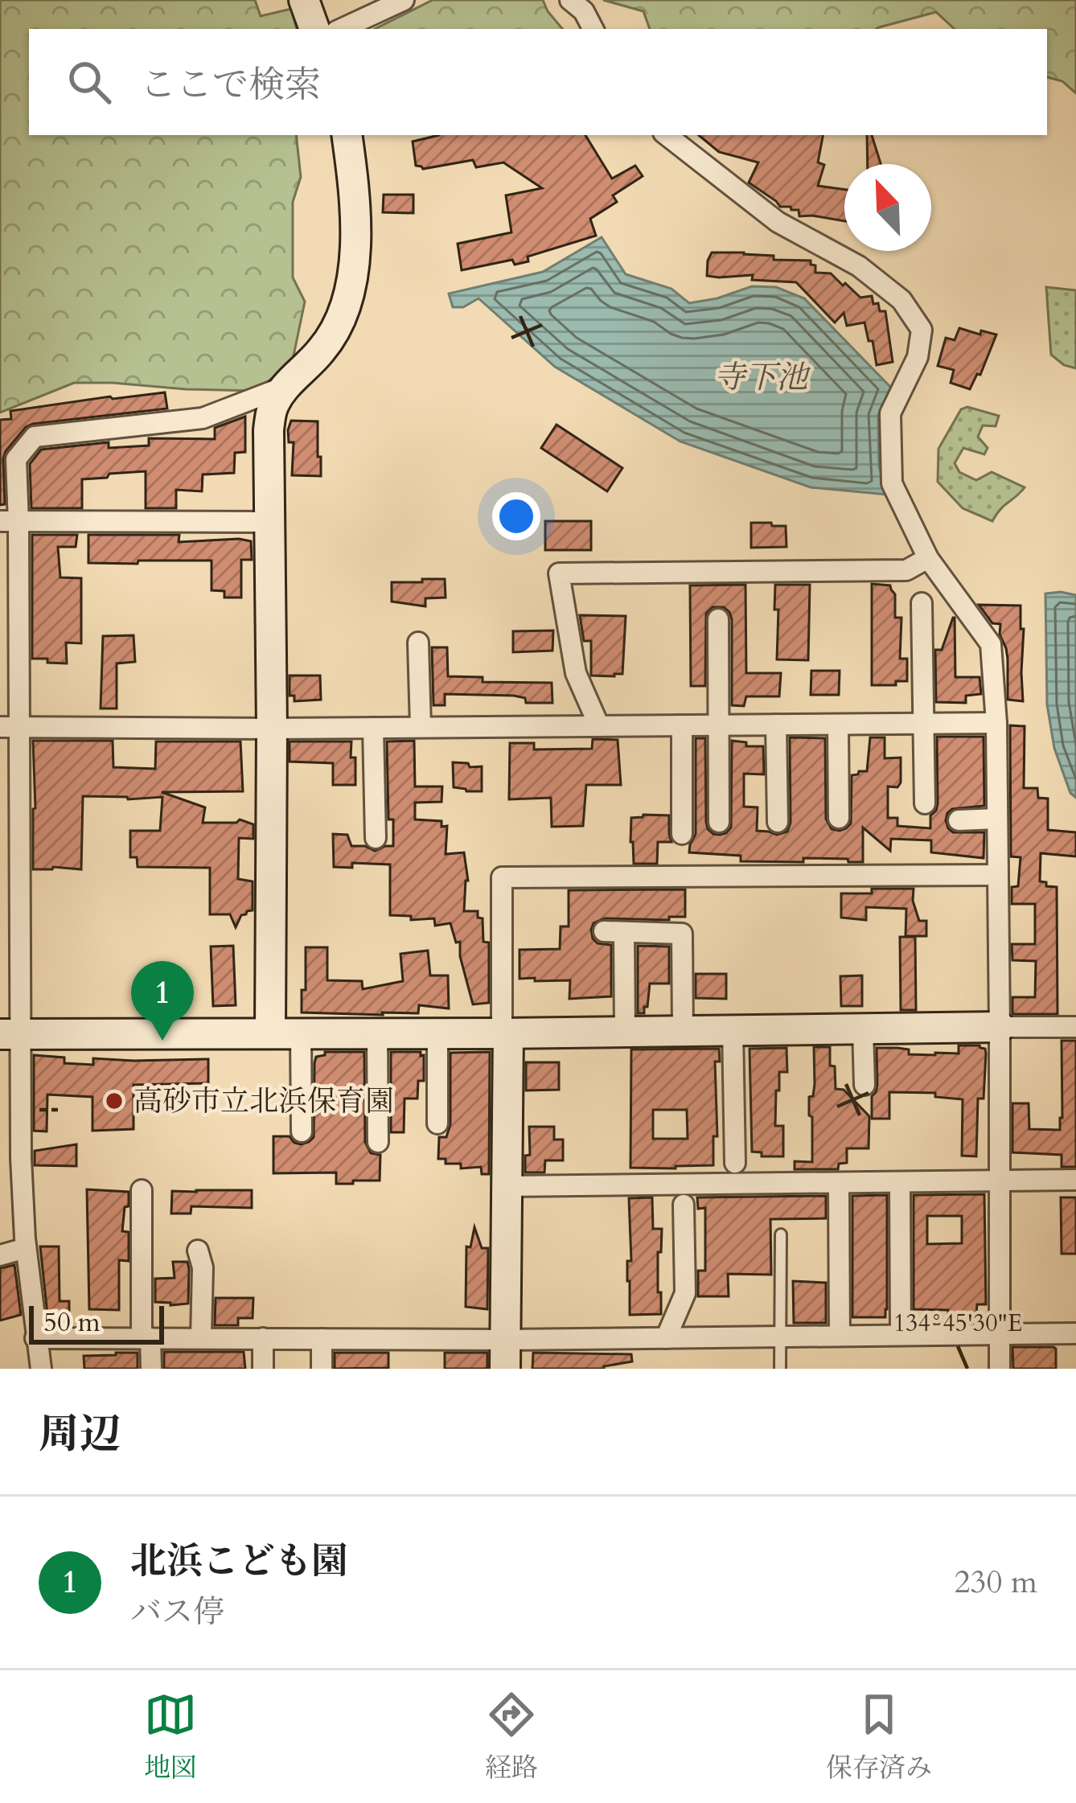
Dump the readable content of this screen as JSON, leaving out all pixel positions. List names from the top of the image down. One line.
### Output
{"water":["寺下池"],"places":["高砂市立北浜保育園"],"scale_bar":"50 m","north":"top left","page":{"search":"ここで検索","pins":"1","scale":"50 m","heading":"周辺","list":[{"mark":"1","name":"北浜こども園","note":"バス停","value":"230 m"}],"nav":["地図","経路","保存済み"]},"coordinates":["134°45'30\"E"]}
